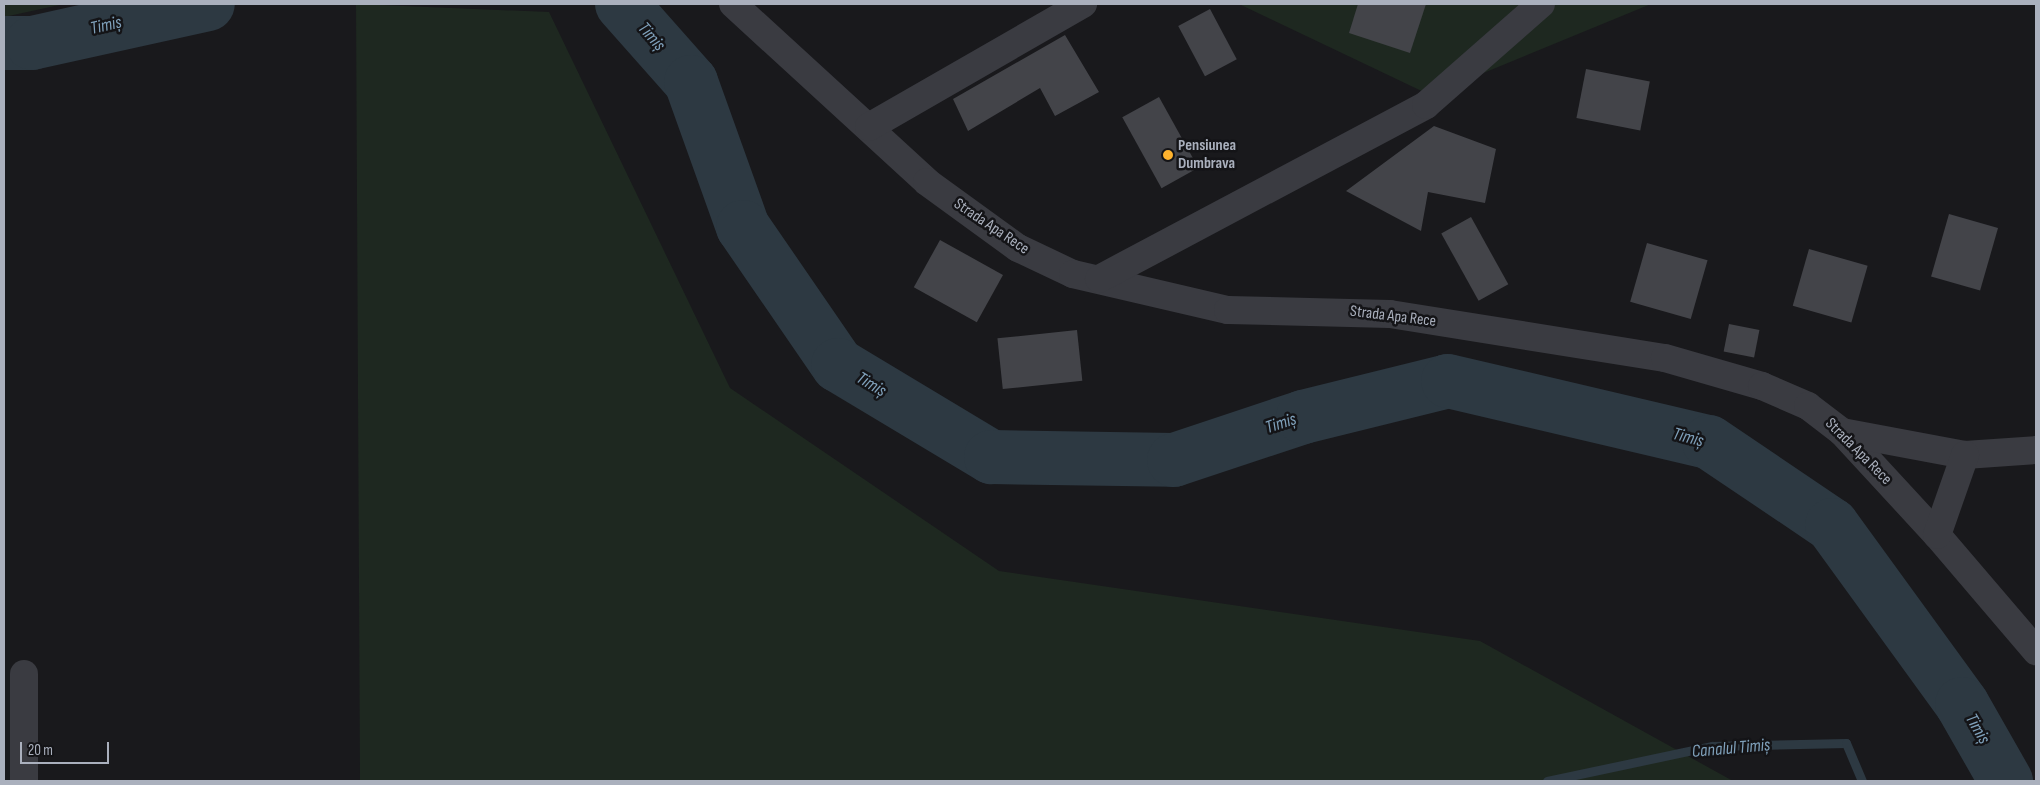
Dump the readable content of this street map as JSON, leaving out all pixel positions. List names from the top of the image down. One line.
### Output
{"streets":{"street":["Strada Apa Rece"]},"water":["Timiș","Canalul Timiș"],"places":["Pensiunea Dumbrava"],"scale_bar":"20 m"}
